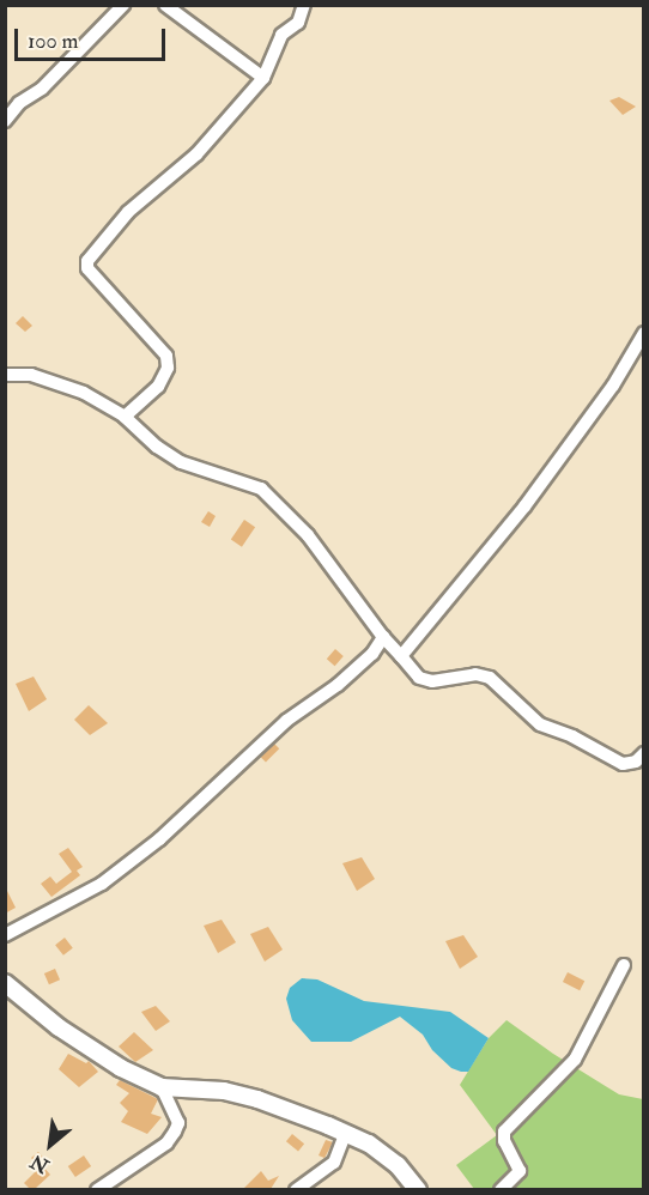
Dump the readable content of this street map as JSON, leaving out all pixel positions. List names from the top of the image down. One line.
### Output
{"scale_bar":"100 m","north":"bottom left"}
